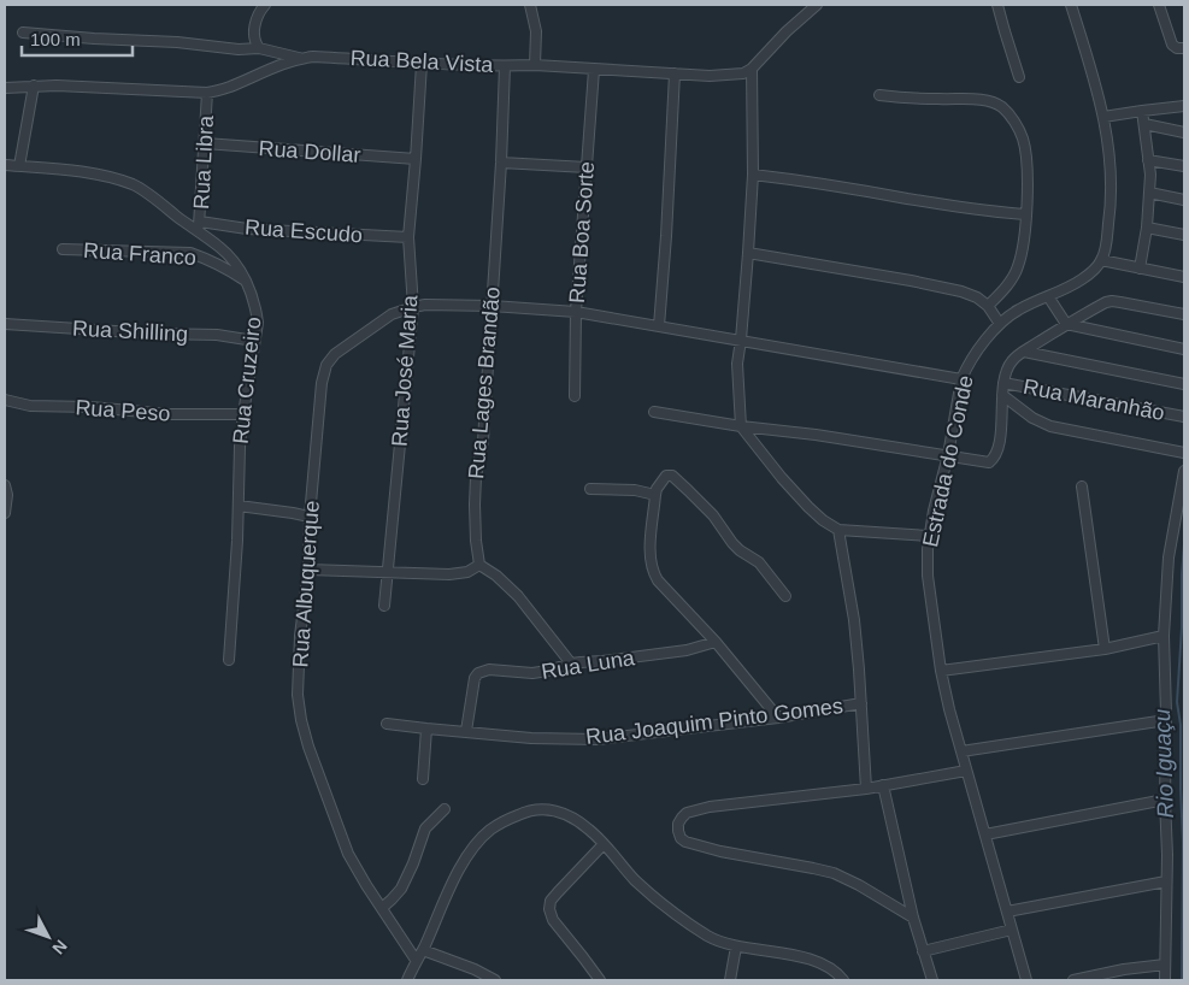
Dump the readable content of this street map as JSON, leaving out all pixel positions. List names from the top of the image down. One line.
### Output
{"streets":{"street":["Rua Bela Vista","Rua Dollar","Rua Libra","Rua Escudo","Rua Boa Sorte","Rua Franco","Rua Shilling","Rua José Maria","Rua Cruzeiro","Rua Lages Brandão","Rua Maranhão","Rua Peso","Estrada do Conde","Rua Albuquerque","Rua Luna","Rua Joaquim Pinto Gomes"]},"crossings":[["Rua Bela Vista","Rua Libra"],["Rua Bela Vista","Rua Boa Sorte"],["Rua Bela Vista","Rua José Maria"],["Rua Bela Vista","Rua Lages Brandão"],["Rua Dollar","Rua Libra"],["Rua Dollar","Rua José Maria"],["Rua Libra","Rua Escudo"],["Rua Libra","Rua Cruzeiro"],["Rua Escudo","Rua José Maria"],["Rua Escudo","Rua Cruzeiro"],["Rua Boa Sorte","Rua Albuquerque"],["Rua Franco","Rua Cruzeiro"],["Rua Shilling","Rua Cruzeiro"],["Rua José Maria","Rua Albuquerque"],["Rua Cruzeiro","Rua Peso"],["Rua Lages Brandão","Rua Albuquerque"],["Estrada do Conde","Rua Albuquerque"],["Rua Luna","Rua Joaquim Pinto Gomes"]],"water":["Rio Iguaçu"],"scale_bar":"100 m","north":"bottom right"}
